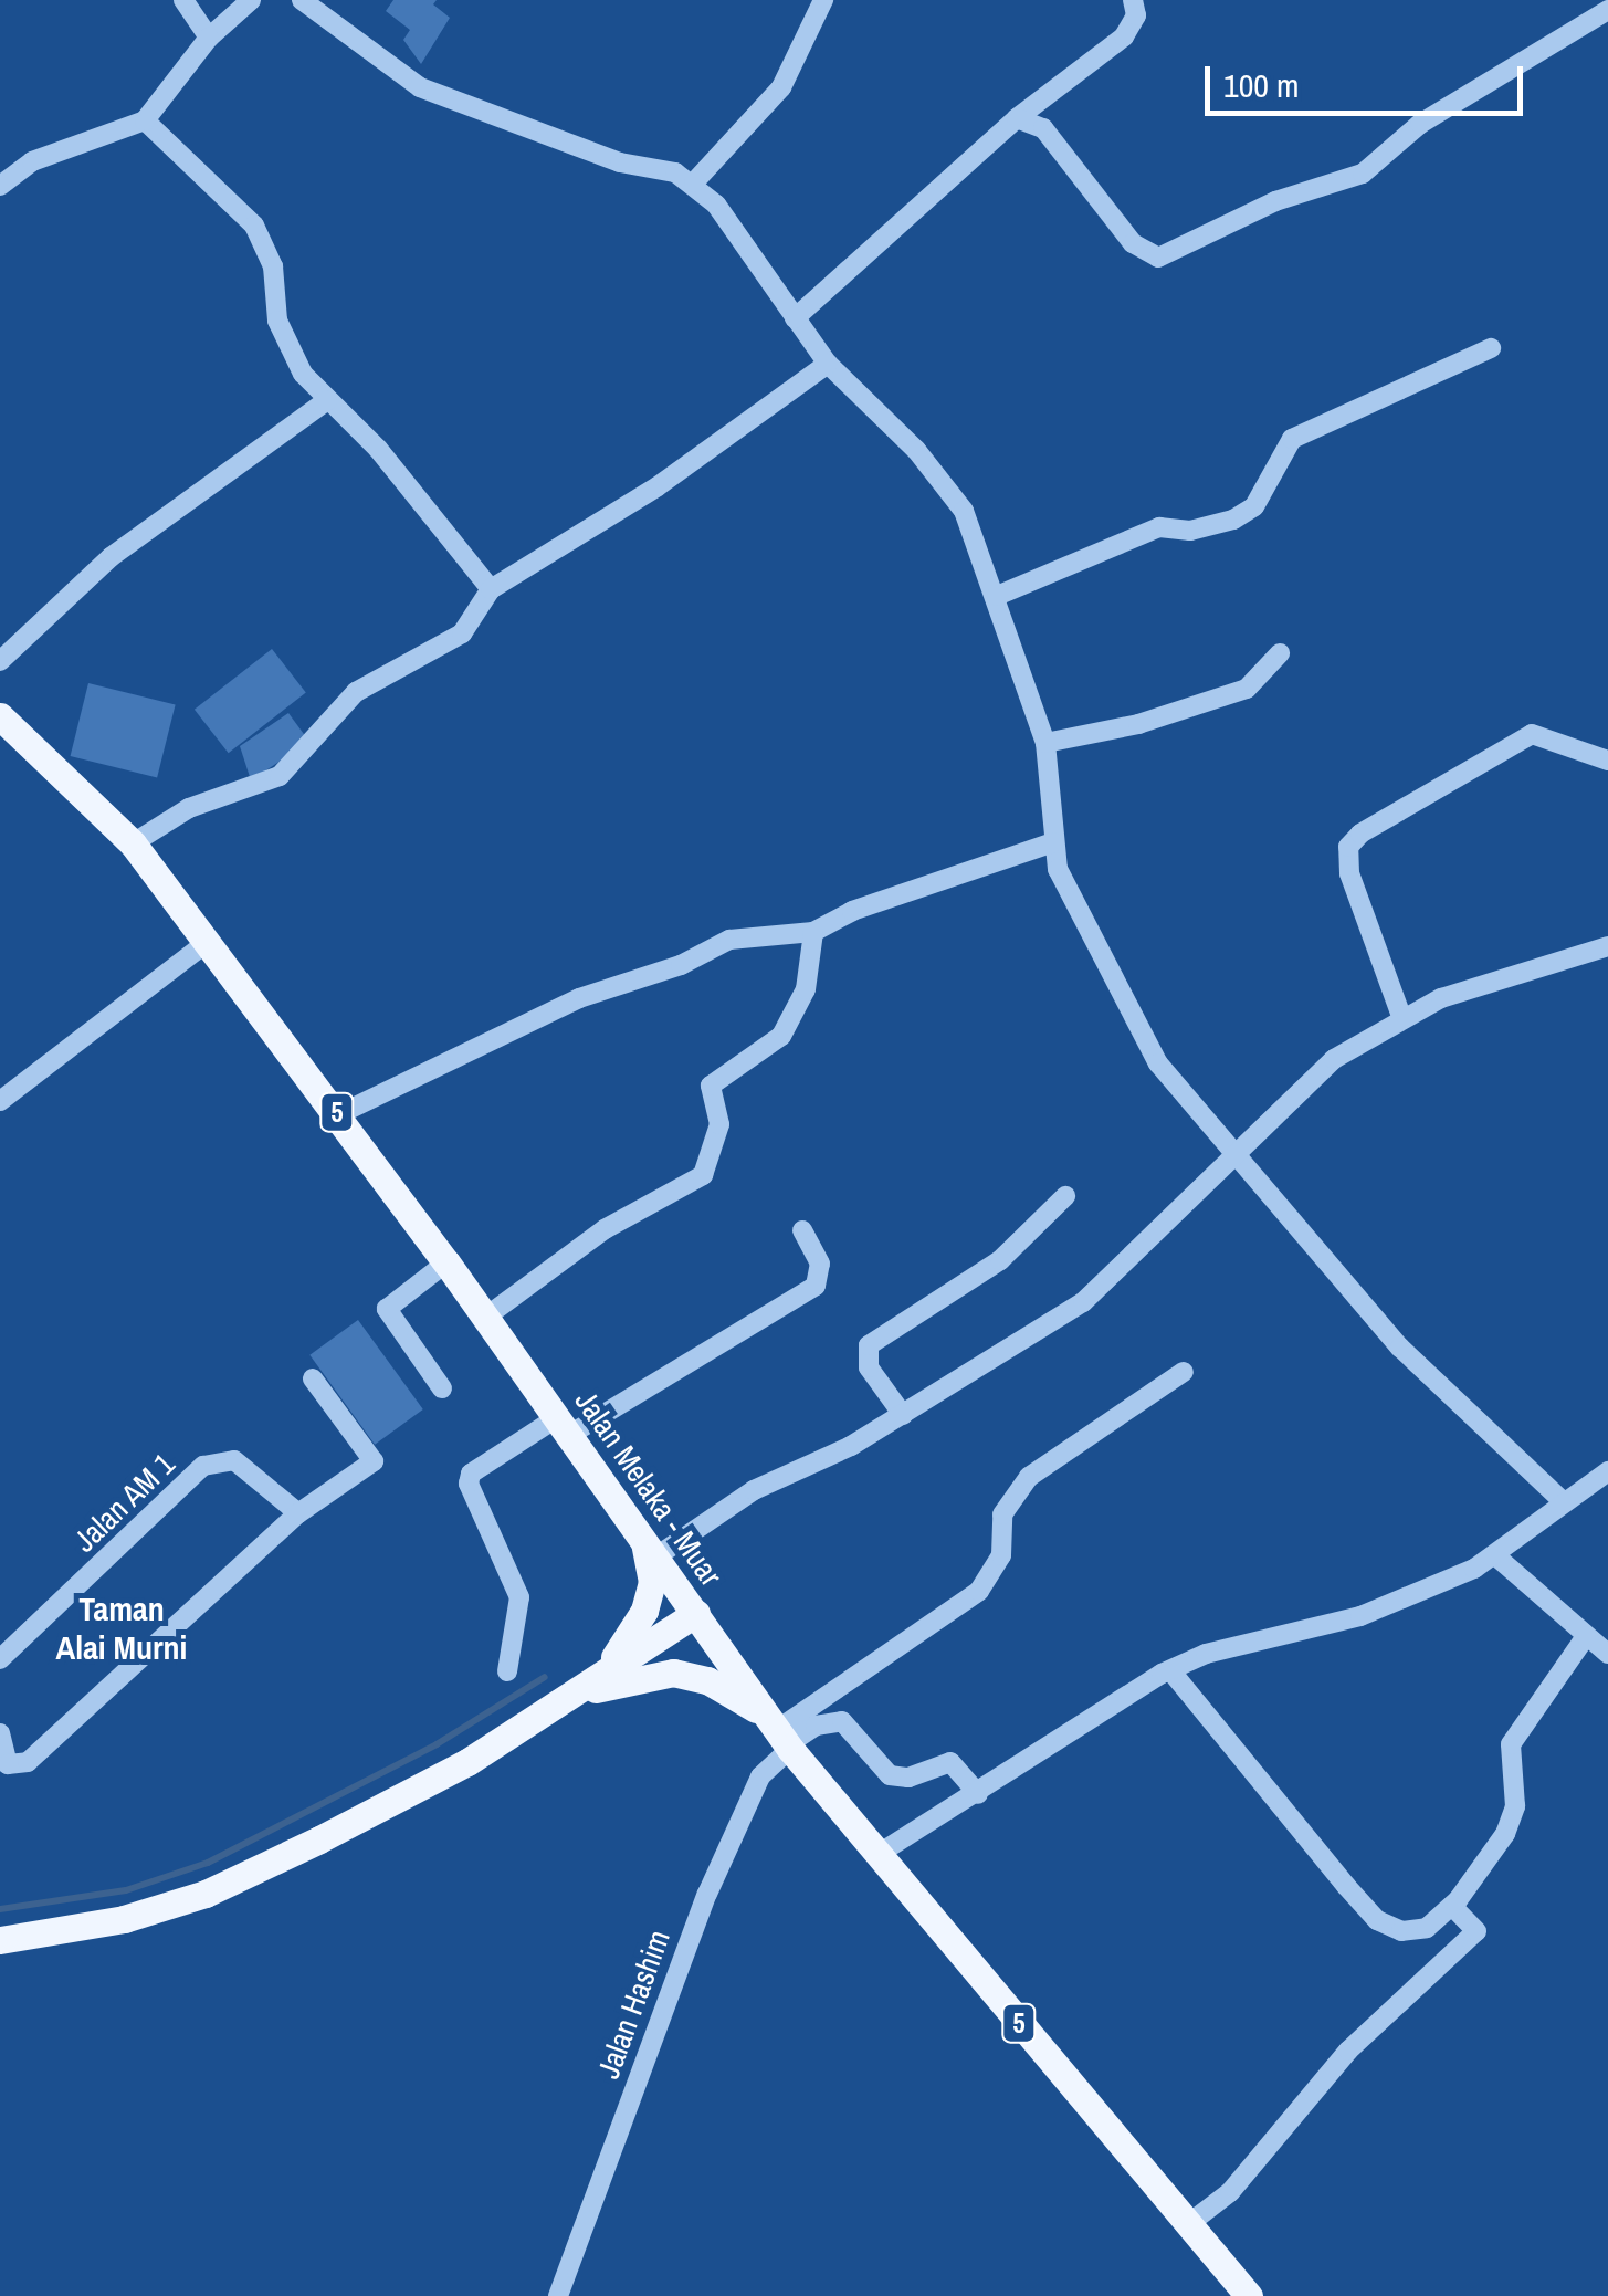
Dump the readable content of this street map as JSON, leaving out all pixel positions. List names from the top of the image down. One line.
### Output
{"streets":{"main road":["5","Jalan Melaka - Muar"],"street":["Jalan AM 1","Jalan Hashim"]},"crossings":[["Jalan Melaka - Muar","Jalan Hashim"]],"districts":["Taman Alai Murni"],"scale_bar":"100 m"}
